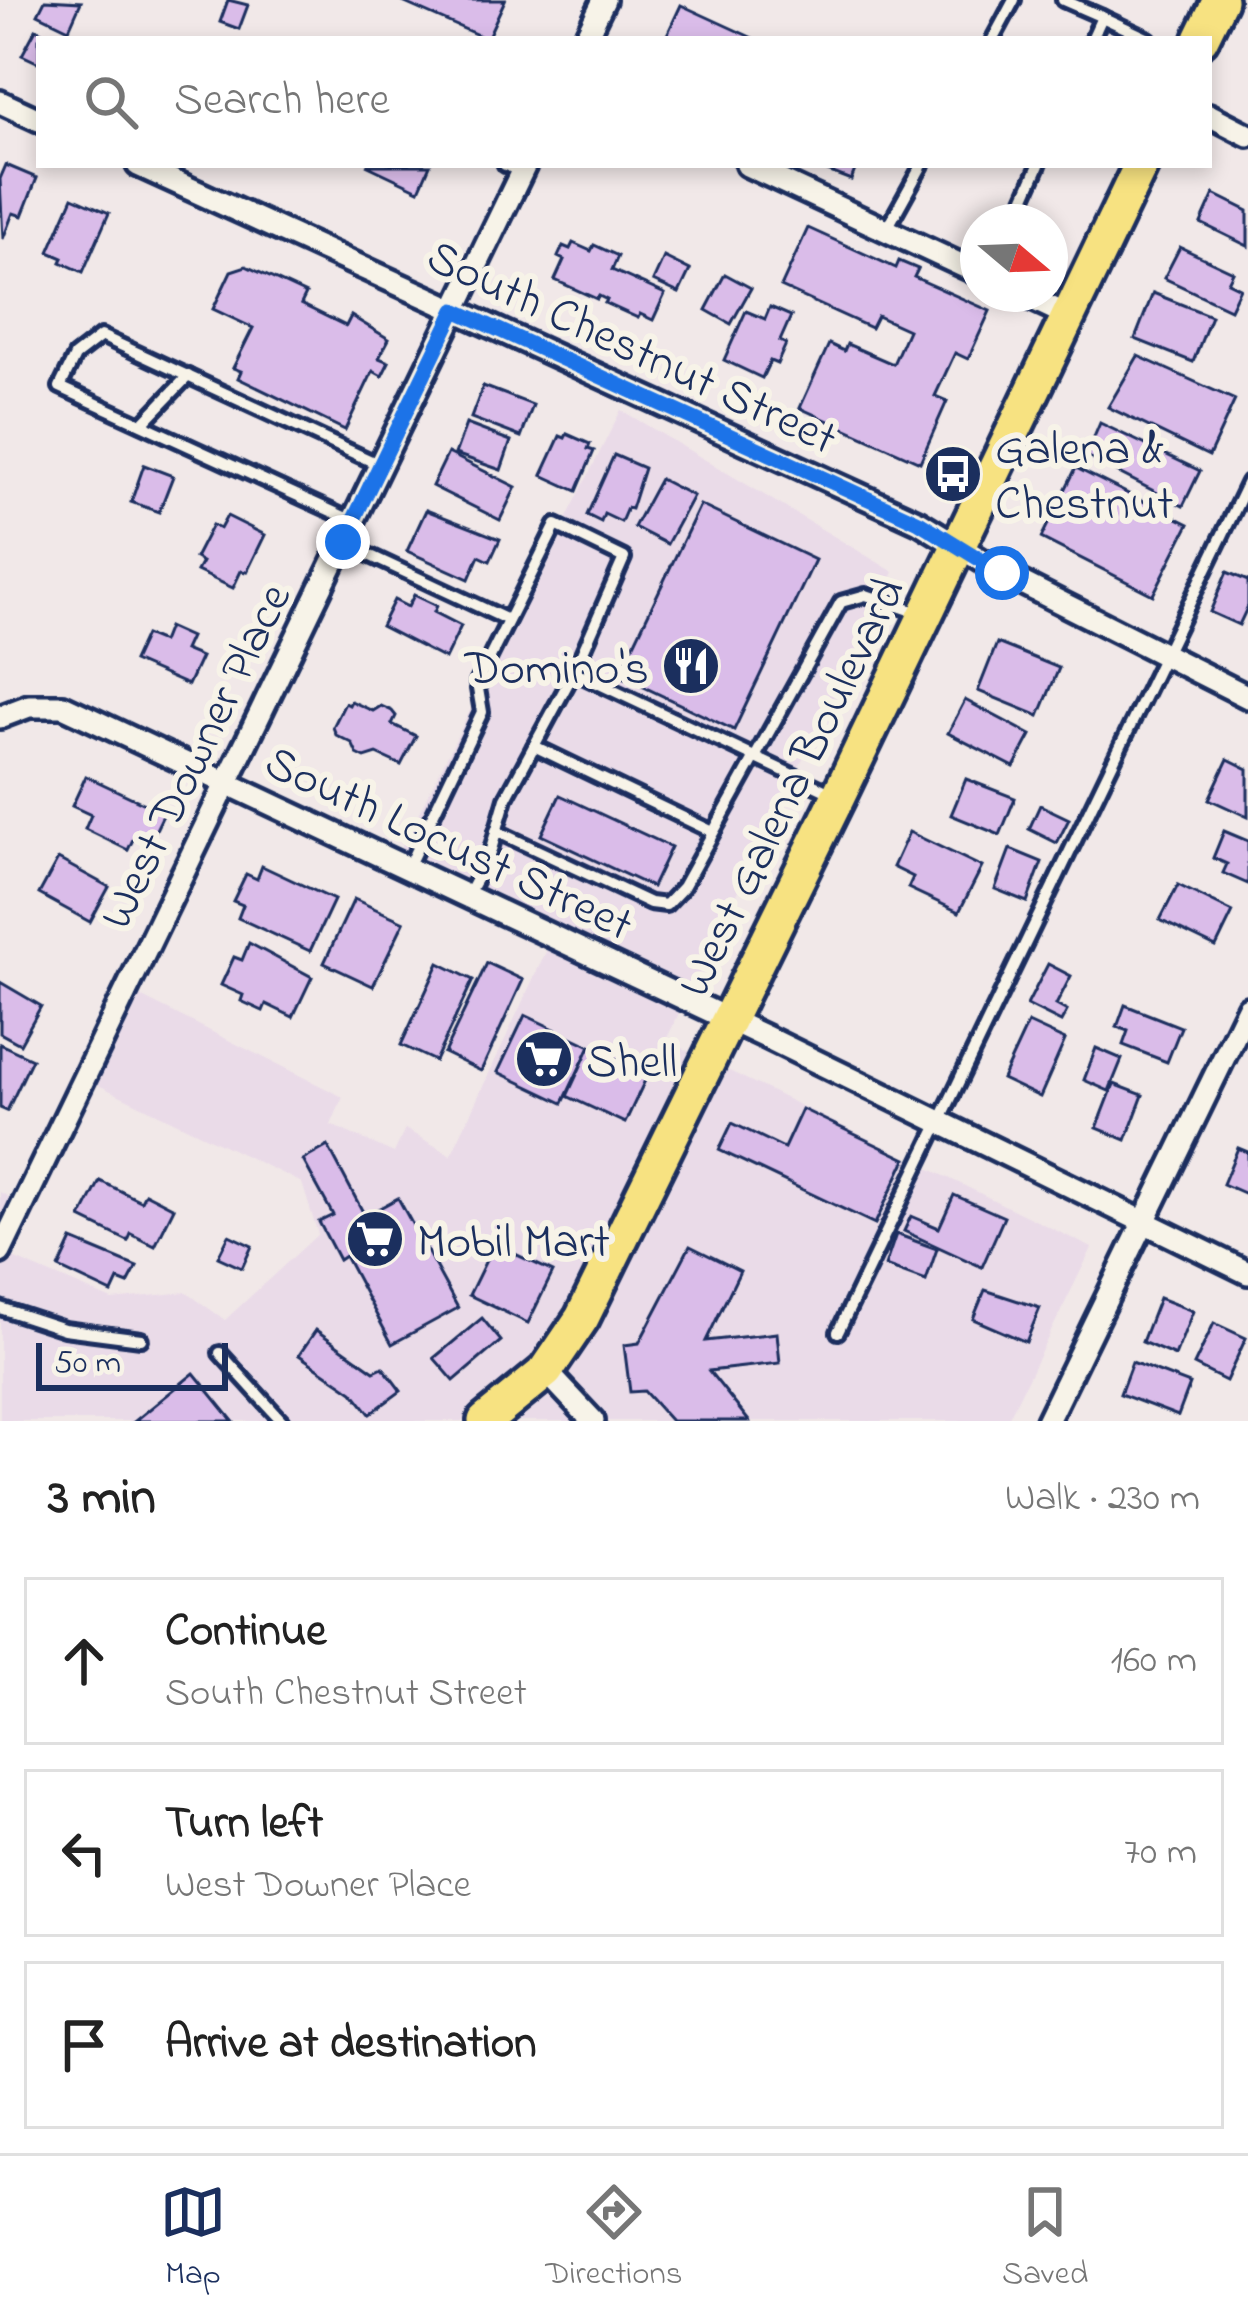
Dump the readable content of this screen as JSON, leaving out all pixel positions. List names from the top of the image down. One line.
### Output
{"streets":{"main road":["West Galena Boulevard"],"street":["South Chestnut Street","West Downer Place","South Locust Street"]},"crossings":[["South Chestnut Street","West Downer Place"],["South Chestnut Street","West Galena Boulevard"],["West Downer Place","South Locust Street"],["West Galena Boulevard","South Locust Street"]],"places":{"bus stop":["Galena & Chestnut"],"restaurant":["Domino's"],"supermarket":["Shell","Mobil Mart"]},"scale_bar":"50 m","north":"right","page":{"search":"Search here","scale":"50 m","heading":["3 min","Walk · 230 m"],"list":[["Continue","South Chestnut Street","160 m"],["Turn left","West Downer Place","70 m"],"Arrive at destination"],"nav":["Map","Directions","Saved"]}}
